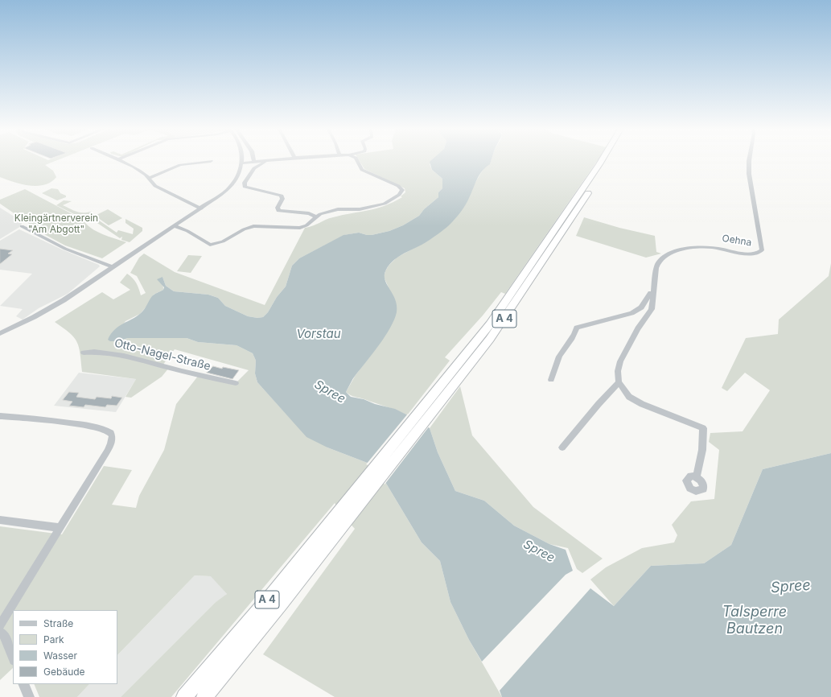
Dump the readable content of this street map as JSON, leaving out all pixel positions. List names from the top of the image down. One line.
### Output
{"streets":{"highway":["A 4"],"street":["Oehna","Otto-Nagel-Straße"]},"water":["Vorstau","Spree","Talsperre Bautzen"],"parks":["Kleingärtnerverein \"Am Abgott\""],"legend":["Straße","Park","Wasser","Gebäude"]}
